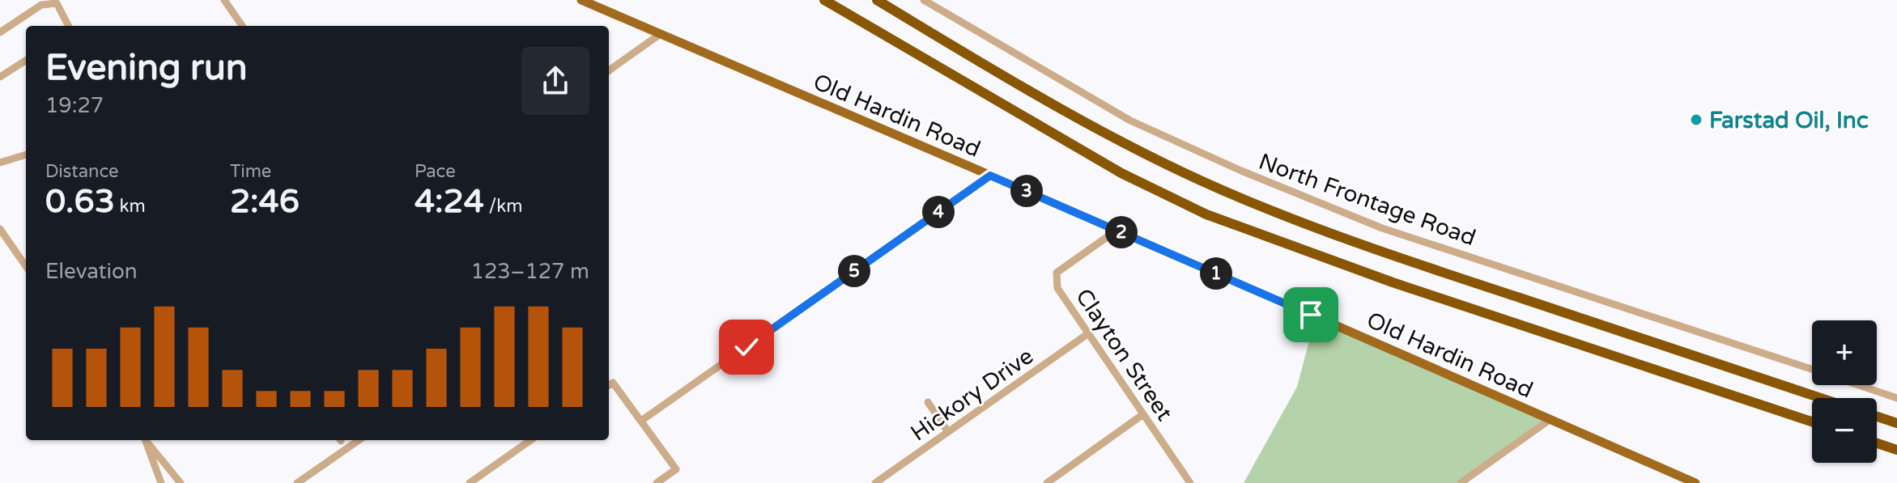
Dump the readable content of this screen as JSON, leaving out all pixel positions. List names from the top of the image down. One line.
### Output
{"streets":{"main road":["Old Hardin Road"],"street":["North Frontage Road","Clayton Street","Hickory Drive"]},"crossings":[["Old Hardin Road","Clayton Street"],["Clayton Street","Hickory Drive"]],"places":["Farstad Oil, Inc"],"page":{"heading":["Evening run","19:27"],"stats":[["Distance","0.63 km"],["Time","2:46"],["Pace","4:24 /km"]],"pins":["3","4","2","5","1"],"chart":["Elevation","123–127 m"],"map_buttons":["+","−"]}}
